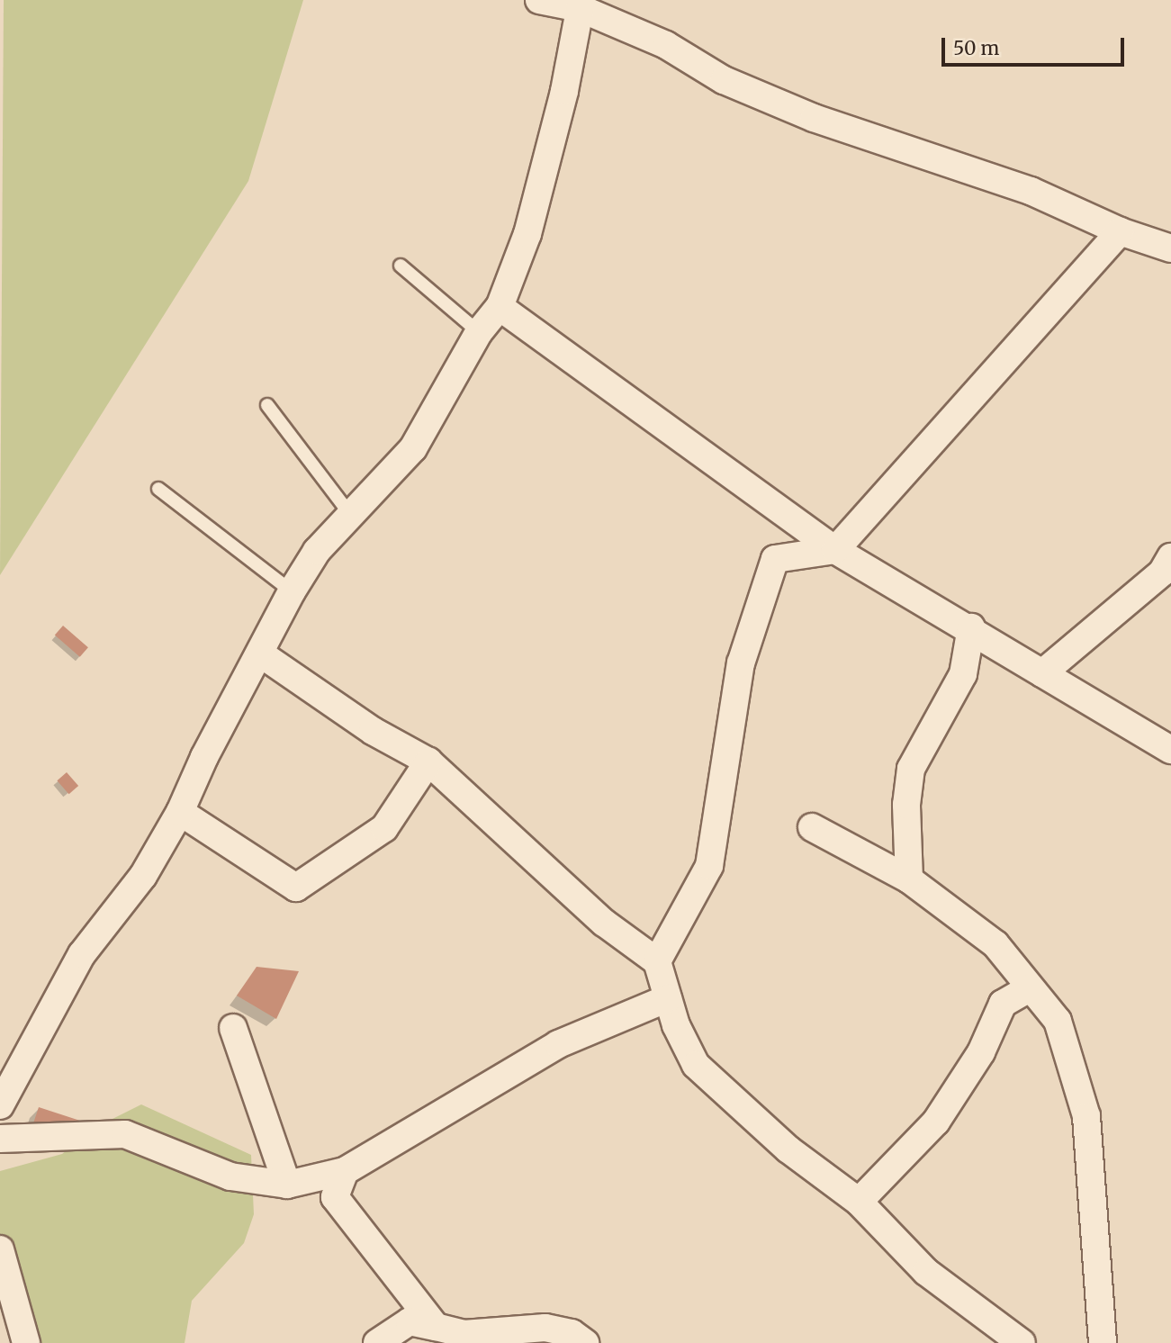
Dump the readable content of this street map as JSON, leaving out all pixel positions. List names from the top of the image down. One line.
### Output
{"scale_bar":"50 m"}
